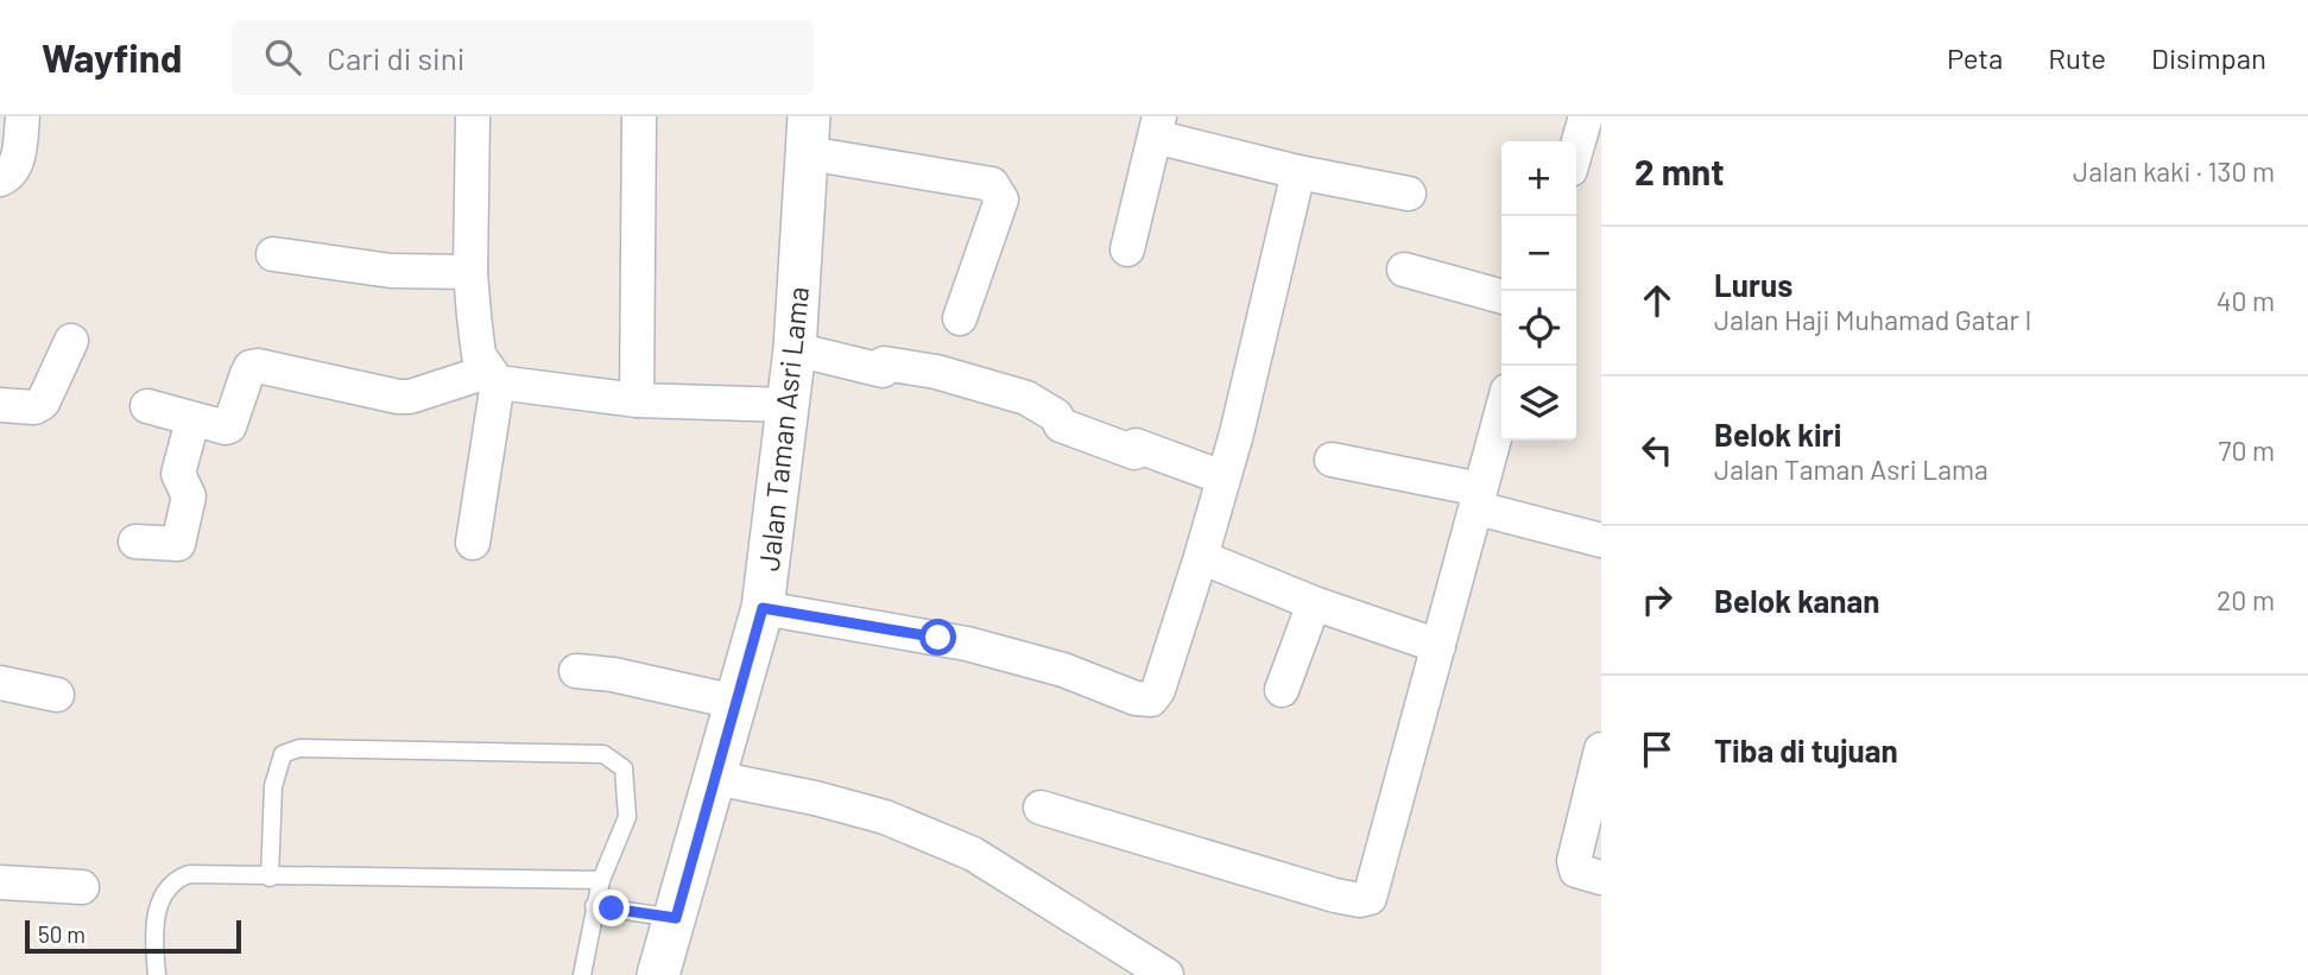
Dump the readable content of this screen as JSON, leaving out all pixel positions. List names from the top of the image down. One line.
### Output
{"streets":{"street":["Jalan Taman Asri Lama"]},"scale_bar":"50 m","page":{"header":"Wayfind","search":"Cari di sini","nav":["Peta","Rute","Disimpan"],"heading":["2 mnt","Jalan kaki · 130 m"],"map_buttons":["+","−"],"list":[["Lurus","Jalan Haji Muhamad Gatar I","40 m"],["Belok kiri","Jalan Taman Asri Lama","70 m"],["Belok kanan","20 m"],"Tiba di tujuan"],"scale":"50 m"}}
